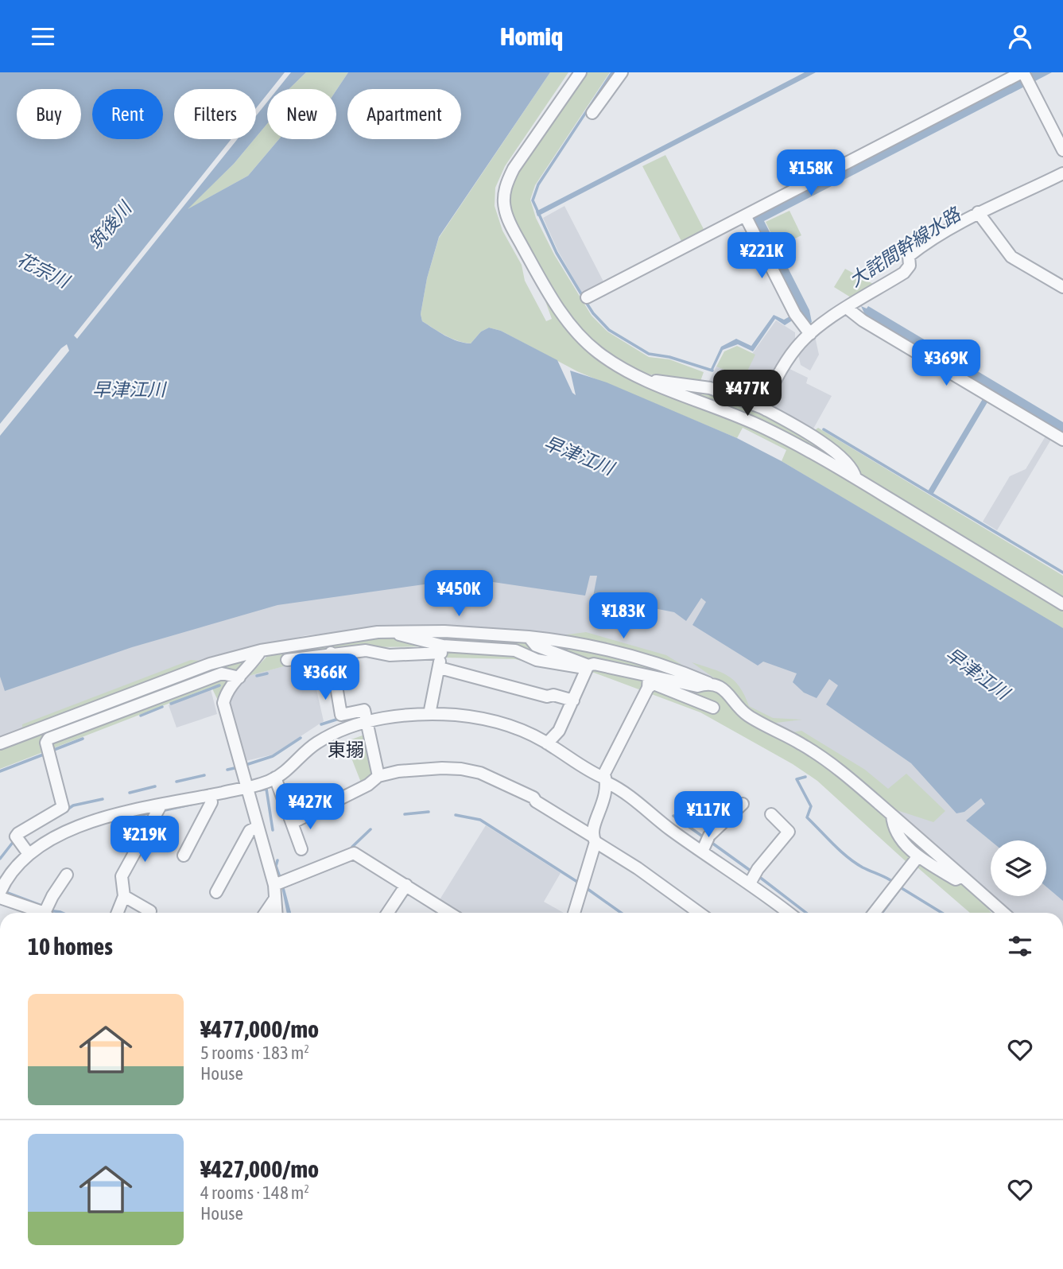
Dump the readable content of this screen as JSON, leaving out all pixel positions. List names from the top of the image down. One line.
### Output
{"districts":["東搦"],"water":["筑後川","大詫間幹線水路","花宗川","早津江川"],"page":{"header":"Homiq","chip":["Buy","Rent","Filters","New","Apartment"],"price":["¥158K","¥221K","¥369K","¥477K","¥450K","¥183K","¥366K","¥427K","¥117K","¥219K"],"heading":"10 homes","list":[{"name":"¥477,000/mo","note":"5 rooms · 183 m² · House"},{"name":"¥427,000/mo","note":"4 rooms · 148 m² · House"}]}}
